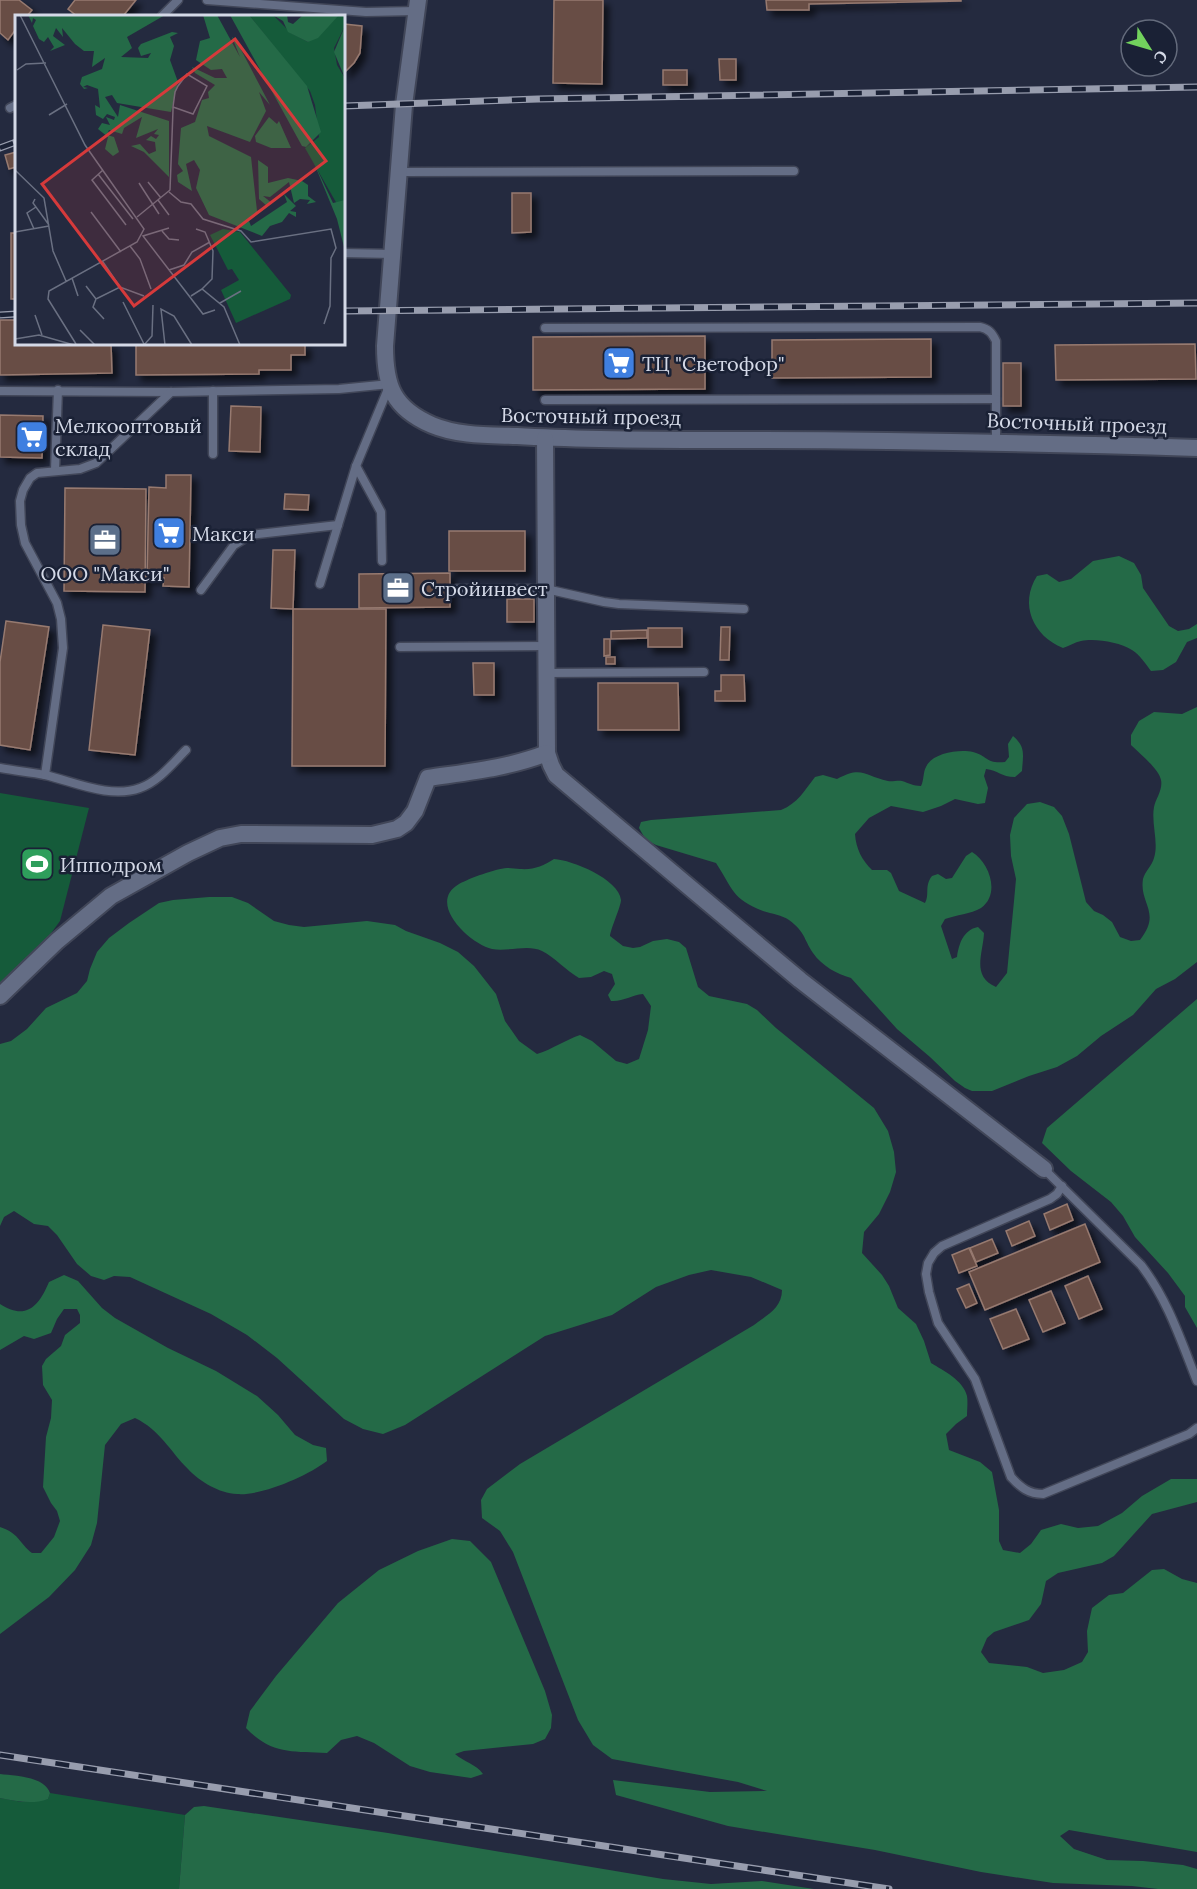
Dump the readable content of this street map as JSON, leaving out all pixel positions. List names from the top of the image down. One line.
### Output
{"streets":{"street":["Восточный проезд"]},"places":{"supermarket":["ТЦ \"Светофор\"","Мелкооптовый склад","Макси"],"office":["ООО \"Макси\"","Стройинвест"],"sports":["Ипподром"]},"north":"bottom right"}
